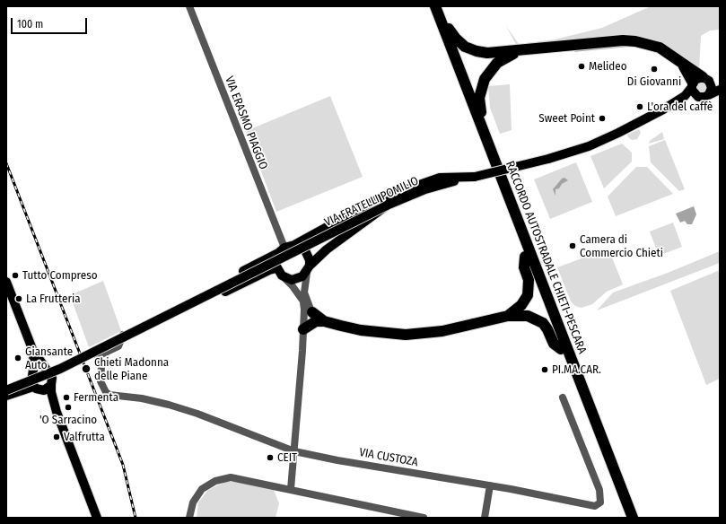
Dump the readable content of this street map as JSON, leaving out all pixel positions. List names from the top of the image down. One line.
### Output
{"streets":{"highway":["RACCORDO AUTOSTRADALE CHIETI-PESCARA"],"main road":["VIA FRATELLI POMILIO"],"street":["VIA ERASMO PIAGGIO","VIA CUSTOZA"]},"crossings":[["VIA ERASMO PIAGGIO","VIA CUSTOZA"]],"places":["Melideo","Di Giovanni","L'ora del caffè","Sweet Point","Camera di Commercio Chieti","Tutto Compreso","La Frutteria","Giansante Auto","Chieti Madonna delle Piane","PI.MA.CAR.","Fermenta","'O Sarracino","Valfrutta","CEIT"],"scale_bar":"100 m"}
